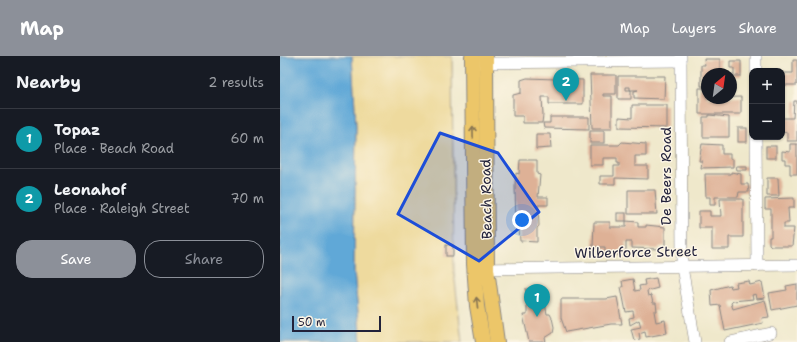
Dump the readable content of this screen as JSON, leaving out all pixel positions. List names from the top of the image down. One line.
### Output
{"streets":{"main road":["Beach Road"],"street":["De Beers Road","Wilberforce Street"]},"crossings":[["De Beers Road","Wilberforce Street"],["Beach Road","Wilberforce Street"]],"scale_bar":"50 m","north":"top right","page":{"header":"Map","nav":["Map","Layers","Share"],"heading":["Nearby","2 results"],"map_buttons":["+","−"],"pins":["2","1"],"list":[{"mark":"1","name":"Topaz","note":"Place · Beach Road","value":"60 m"},{"mark":"2","name":"Leonahof","note":"Place · Raleigh Street","value":"70 m"}],"buttons":["Save","Share"],"scale":"50 m"}}
